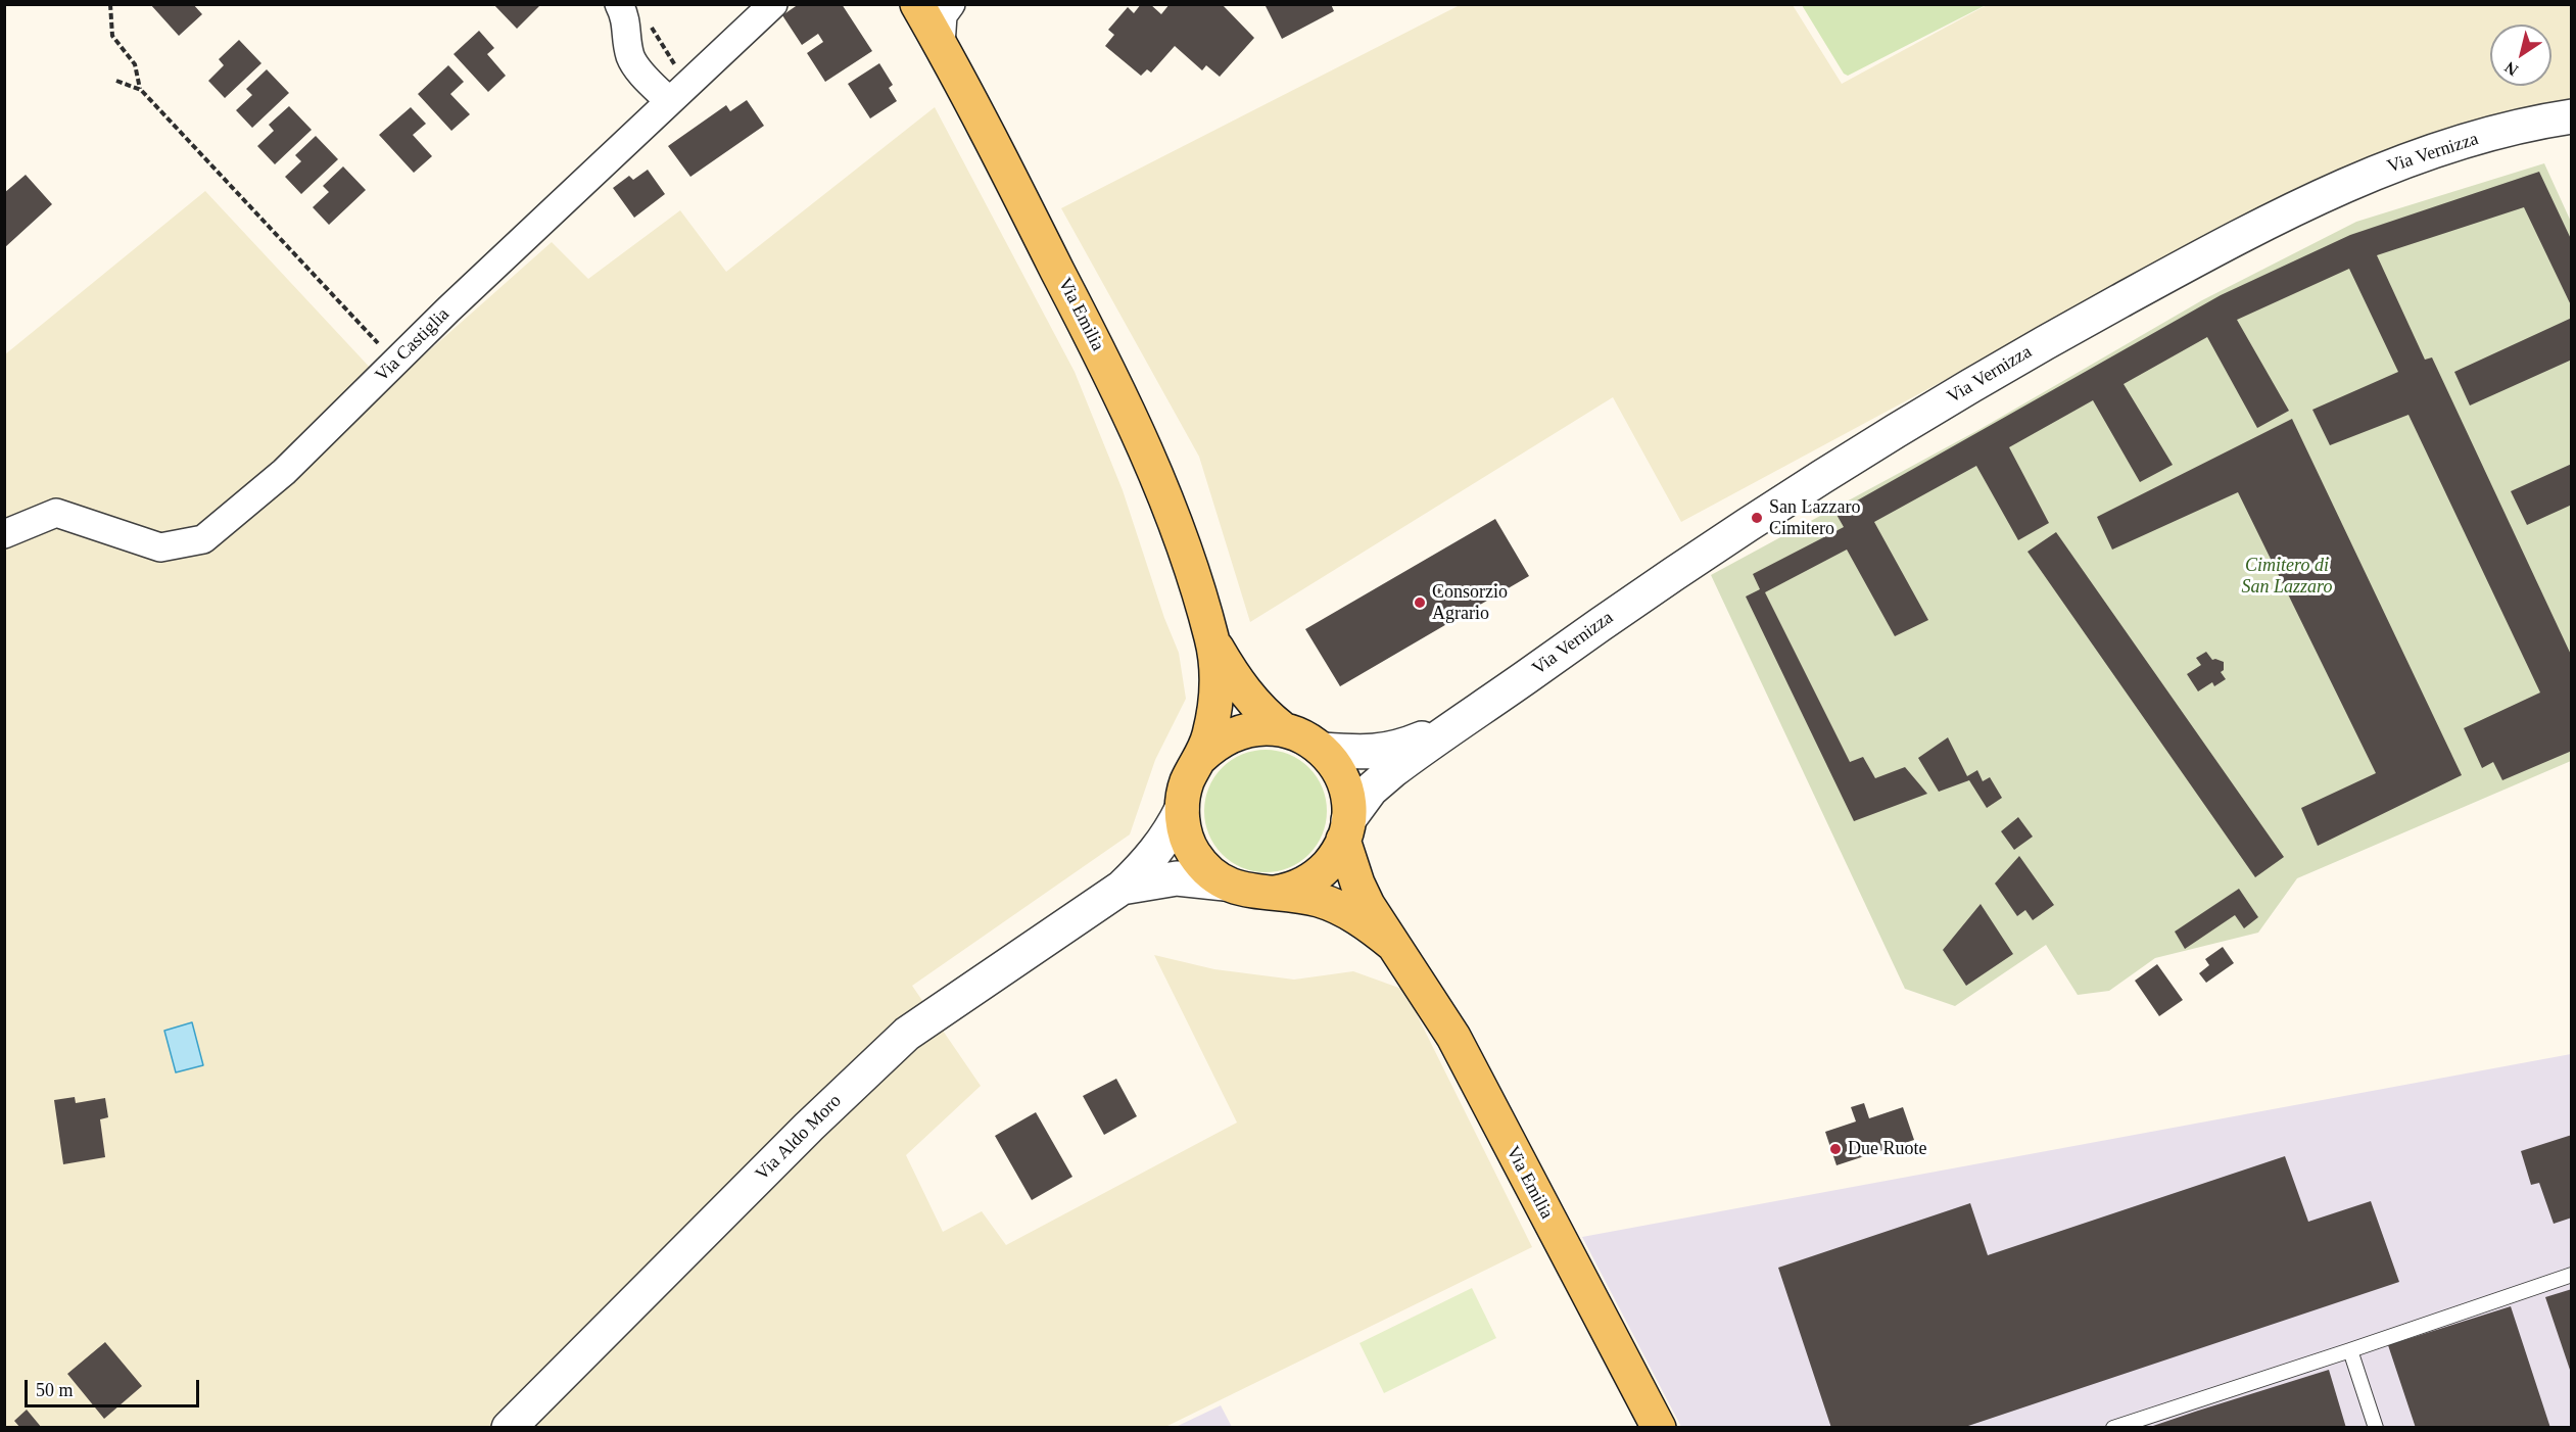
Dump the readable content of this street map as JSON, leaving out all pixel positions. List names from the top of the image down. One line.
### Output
{"streets":{"main road":["Via Emilia"],"street":["Via Vernizza","Via Castiglia","Via Aldo Moro"]},"crossings":[["Via Vernizza","Via Emilia"],["Via Vernizza","Via Aldo Moro"],["Via Emilia","Via Aldo Moro"]],"parks":["Cimitero di San Lazzaro"],"places":["San Lazzaro Cimitero","Consorzio Agrario","Due Ruote"],"scale_bar":"50 m","north":"bottom left"}
